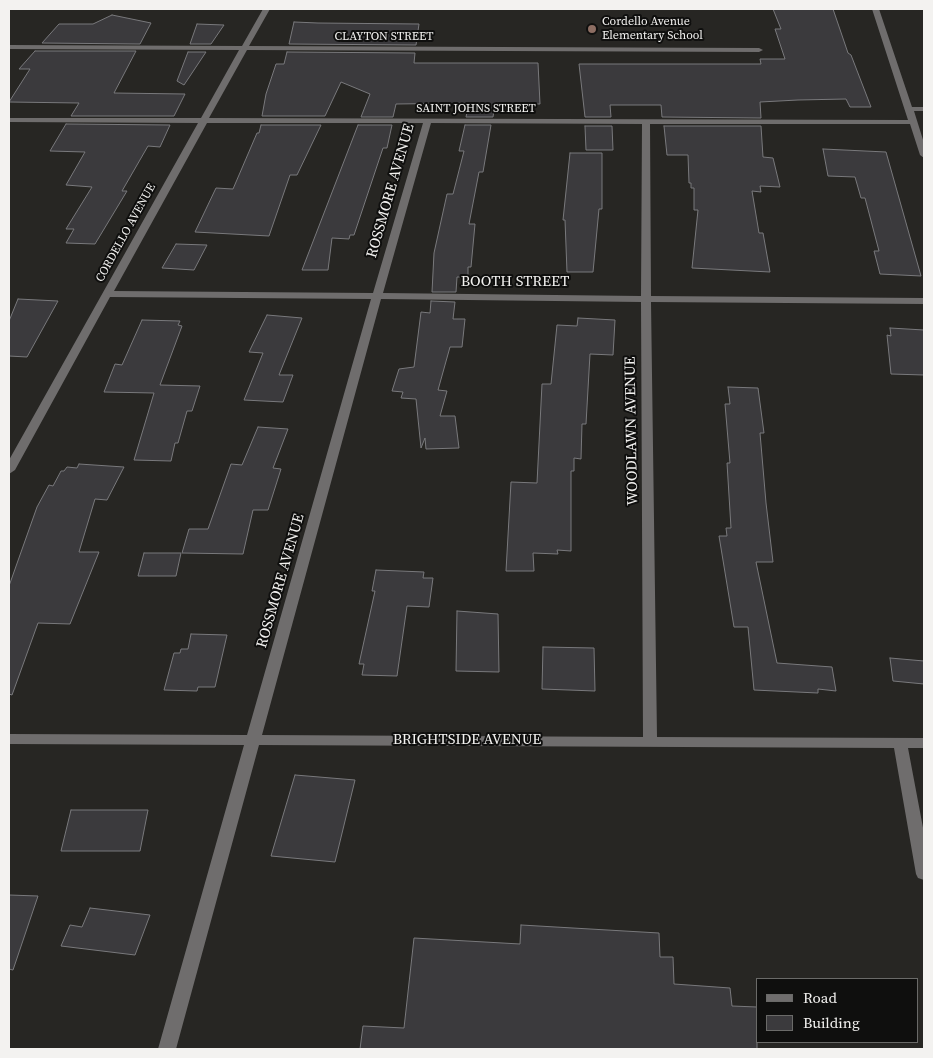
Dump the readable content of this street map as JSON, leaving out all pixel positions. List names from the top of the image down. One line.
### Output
{"streets":{"street":["CLAYTON STREET","SAINT JOHNS STREET","ROSSMORE AVENUE","CORDELLO AVENUE","BOOTH STREET","WOODLAWN AVENUE","BRIGHTSIDE AVENUE"]},"crossings":[["CLAYTON STREET","CORDELLO AVENUE"],["SAINT JOHNS STREET","ROSSMORE AVENUE"],["SAINT JOHNS STREET","CORDELLO AVENUE"],["SAINT JOHNS STREET","WOODLAWN AVENUE"],["ROSSMORE AVENUE","BOOTH STREET"],["ROSSMORE AVENUE","BRIGHTSIDE AVENUE"],["CORDELLO AVENUE","BOOTH STREET"],["BOOTH STREET","WOODLAWN AVENUE"],["WOODLAWN AVENUE","BRIGHTSIDE AVENUE"]],"places":["Cordello Avenue Elementary School"],"legend":["Road","Building"]}
